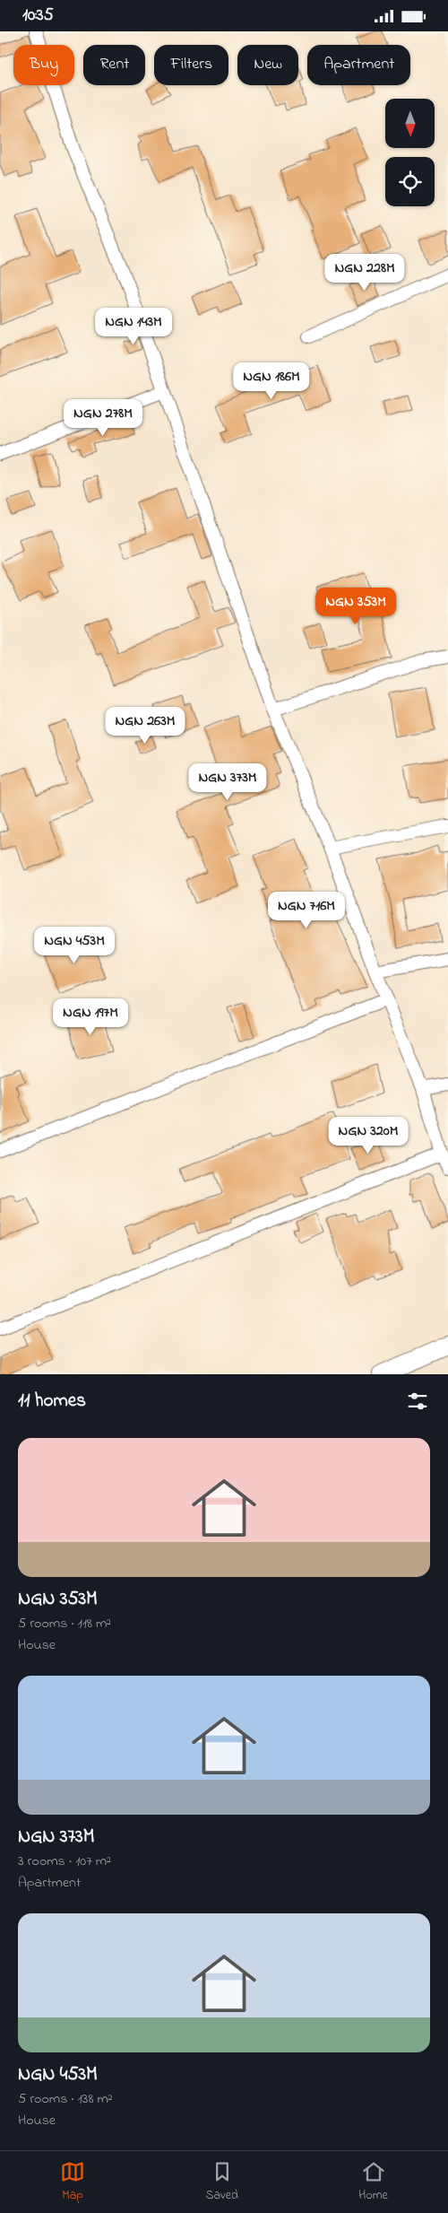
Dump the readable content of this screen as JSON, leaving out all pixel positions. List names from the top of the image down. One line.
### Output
{"north":"bottom","page":{"status":"10:35","chip":["Buy","Rent","Filters","New","Apartment"],"price":["NGN 228M","NGN 143M","NGN 186M","NGN 278M","NGN 353M","NGN 263M","NGN 373M","NGN 716M","NGN 453M","NGN 197M","NGN 320M"],"heading":"11 homes","list":[{"name":"NGN 353M","note":"5 rooms · 118 m² · House"},{"name":"NGN 373M","note":"3 rooms · 107 m² · Apartment"},{"name":"NGN 453M","note":"5 rooms · 138 m² · House"}],"tabs":["Map","Saved","Home"]}}
